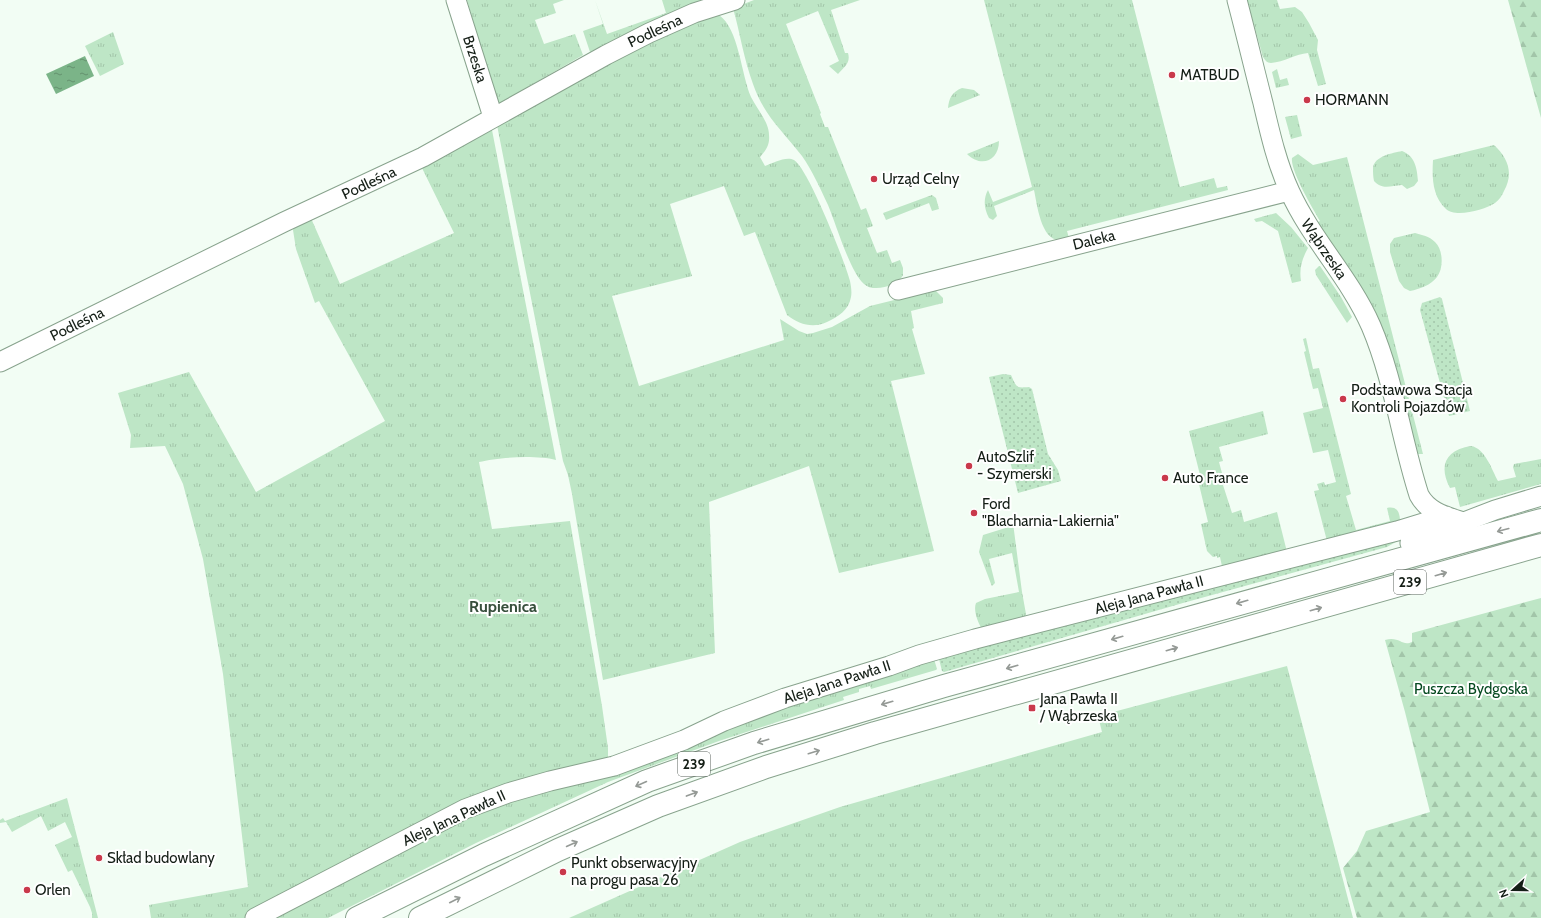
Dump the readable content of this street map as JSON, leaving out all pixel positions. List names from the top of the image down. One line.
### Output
{"streets":{"main road":["239","Aleja Jana Pawła II"],"street":["Podleśna","Brzeska","Daleka","Wąbrzeska"]},"crossings":[["Podleśna","Brzeska"],["Daleka","Wąbrzeska"],["Wąbrzeska","Aleja Jana Pawła II"],["239","Aleja Jana Pawła II"]],"districts":["Rupienica"],"parks":["Puszcza Bydgoska"],"places":{"other":["MATBUD","HORMANN","Urząd Celny","Podstawowa Stacja Kontroli Pojazdów","AutoSzlif - Szymerski","Auto France","Ford \"Blacharnia-Lakiernia\"","Skład budowlany","Punkt obserwacyjny na progu pasa 26","Orlen"],"transit":["Jana Pawła II / Wąbrzeska"]},"north":"left"}
